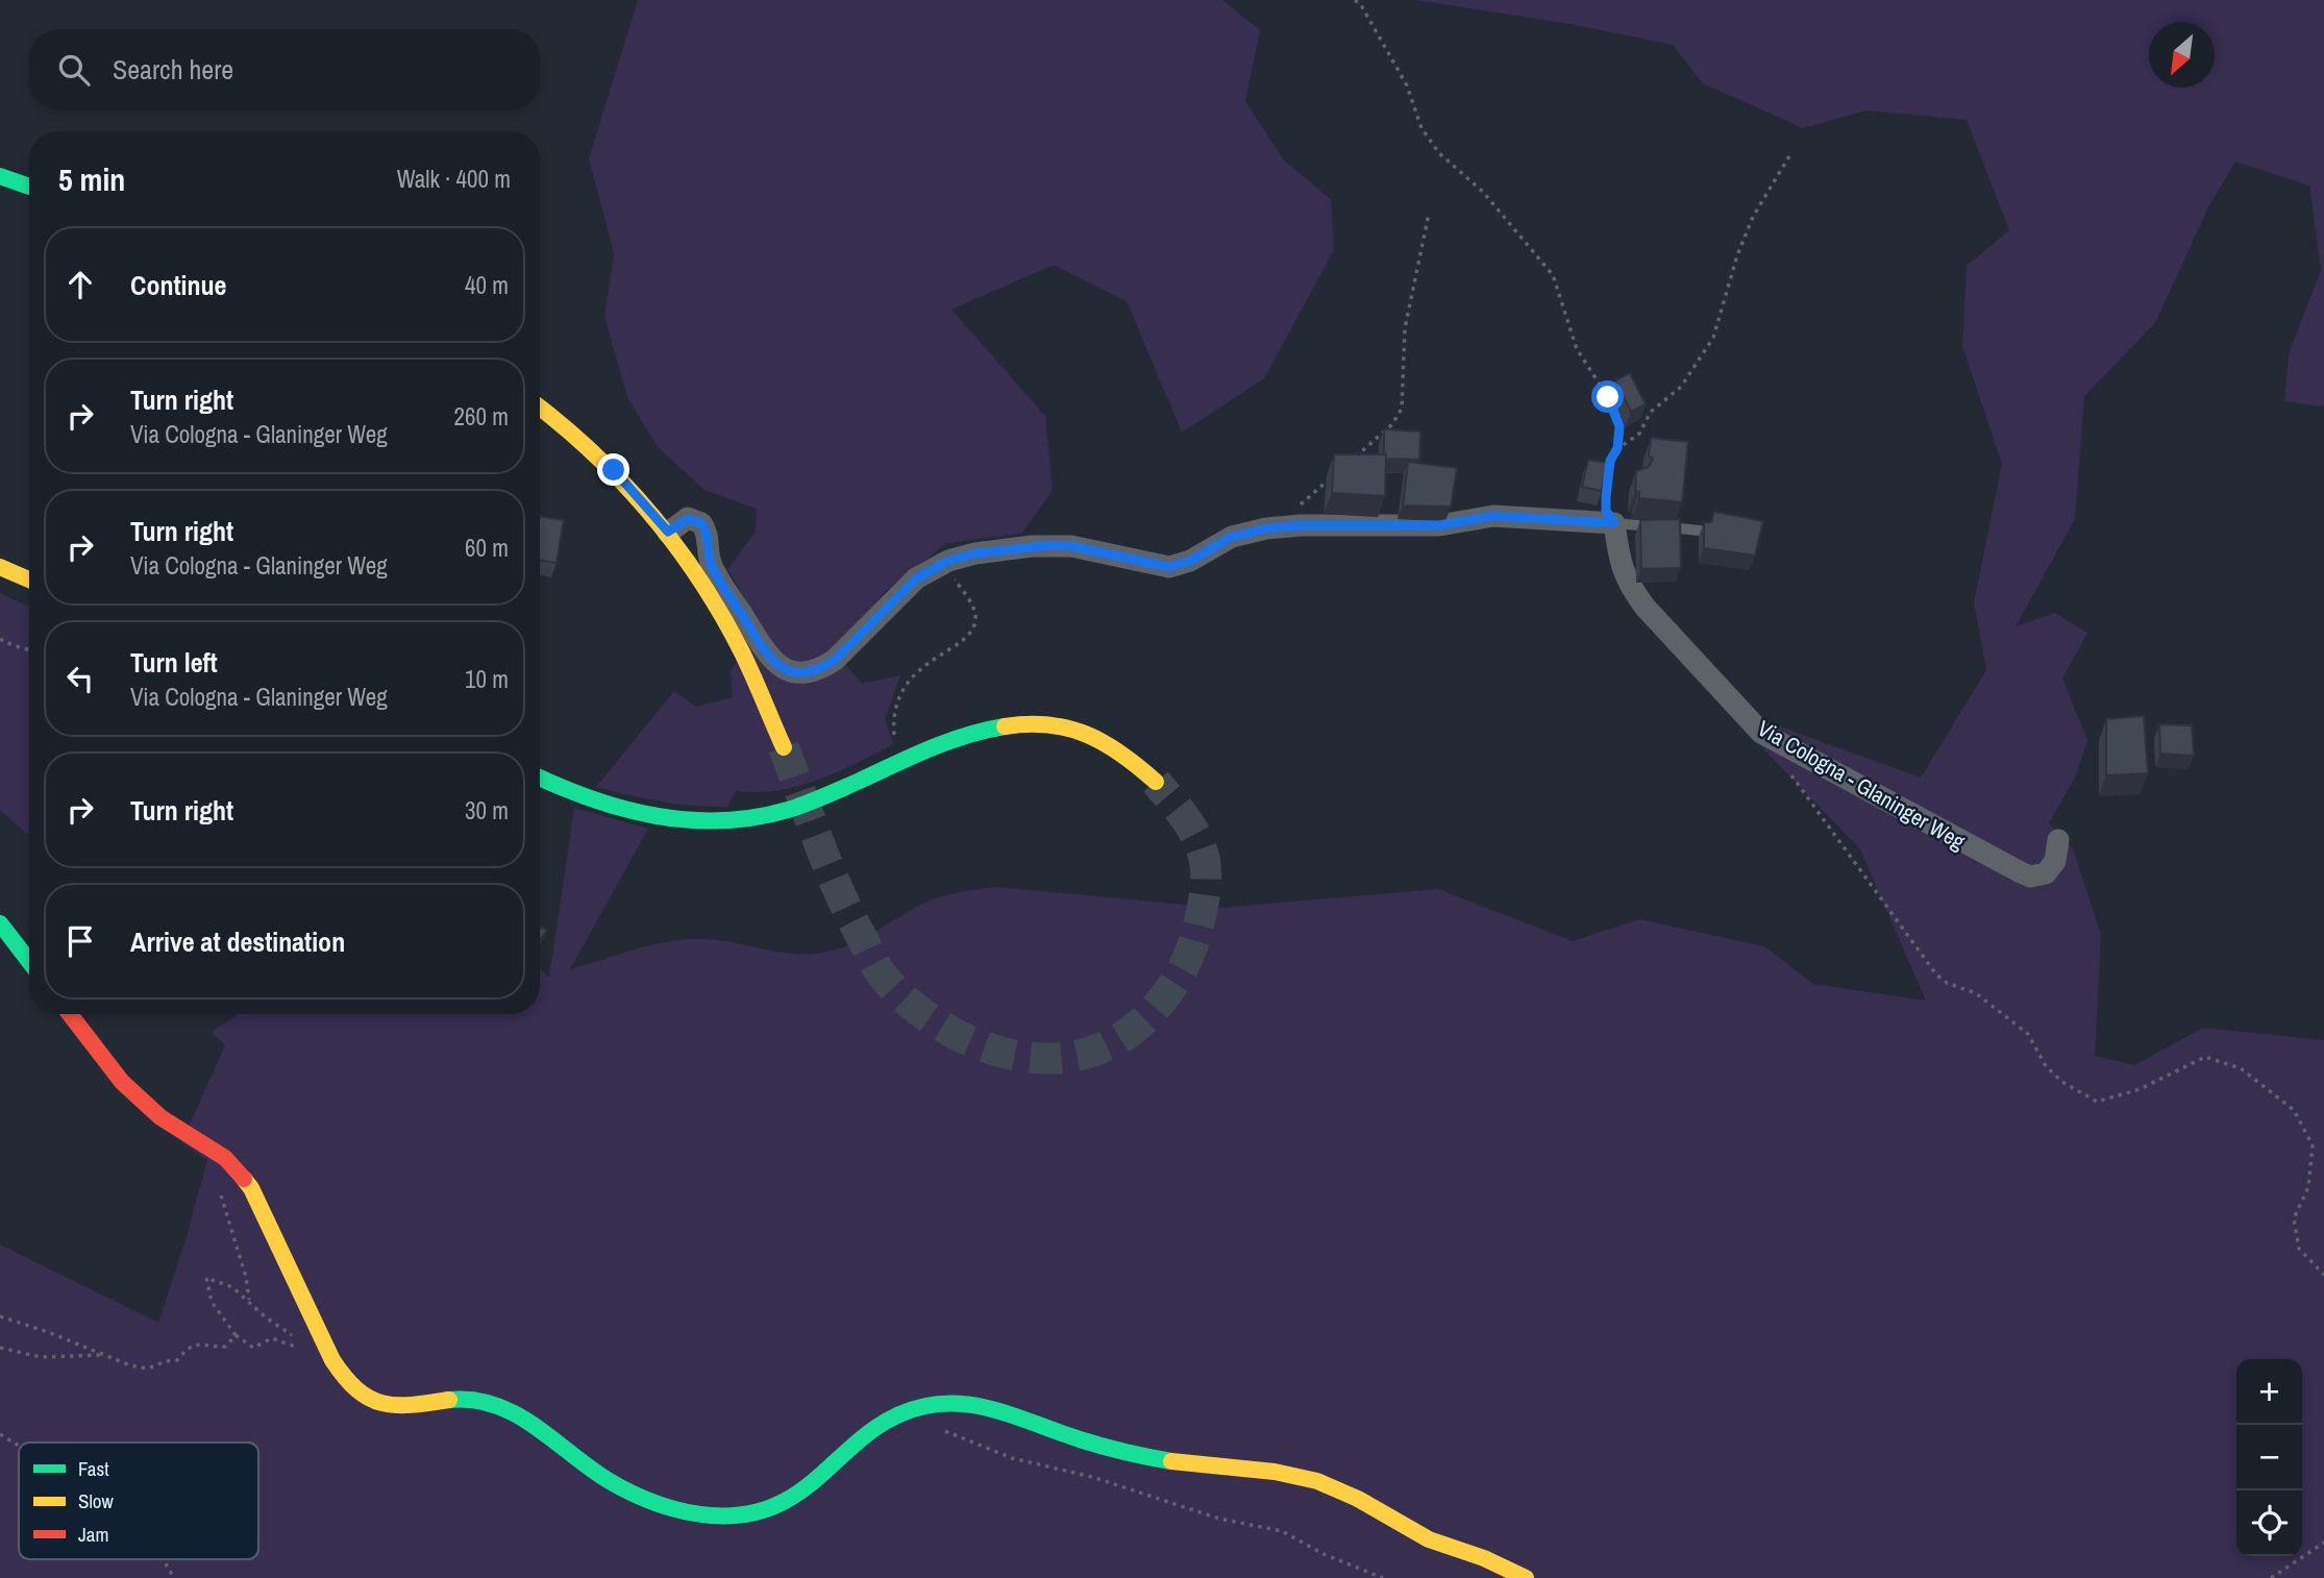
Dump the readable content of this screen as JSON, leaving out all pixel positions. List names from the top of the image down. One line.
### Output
{"streets":{"street":["Via Cologna - Glaninger Weg"]},"legend":["Fast","Slow","Jam"],"north":"bottom left","page":{"search":"Search here","heading":["5 min","Walk · 400 m"],"list":[["Continue","40 m"],["Turn right","Via Cologna - Glaninger Weg","260 m"],["Turn right","Via Cologna - Glaninger Weg","60 m"],["Turn left","Via Cologna - Glaninger Weg","10 m"],["Turn right","30 m"],"Arrive at destination"],"map_buttons":["+","−"]}}
